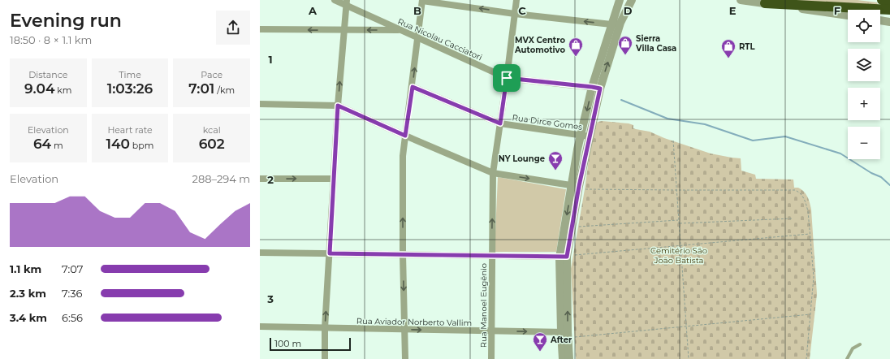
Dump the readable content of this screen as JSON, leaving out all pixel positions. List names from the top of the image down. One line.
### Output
{"streets":{"street":["Rua Nicolau Cacciatori","Rua Dirce Gomes","Rua Manoel Eugênio","Rua Aviador Norberto Vallim"]},"crossings":[["Rua Nicolau Cacciatori","Rua Manoel Eugênio"],["Rua Dirce Gomes","Rua Manoel Eugênio"],["Rua Manoel Eugênio","Rua Aviador Norberto Vallim"]],"one_way":["Rua Aviador Norberto Vallim"],"parks":["Cemitério São João Batista"],"places":{"shop":["Sierra Villa Casa","MVX Centro Automotivo","RTL"],"bar":["NY Lounge","After"]},"scale_bar":"100 m","page":{"heading":["Evening run","18:50 · 8 × 1.1 km"],"map_buttons":["+","−"],"stats":[["Distance","9.04 km"],["Time","1:03:26"],["Pace","7:01 /km"],["Elevation","64 m"],["Heart rate","140 bpm"],["kcal","602"]],"chart":["Elevation","288–294 m"],"list":[{"name":"1.1 km","note":"7:07"},{"name":"2.3 km","note":"7:36"},{"name":"3.4 km","note":"6:56"}],"scale":"100 m"},"grid":{"columns":["A","B","C","D","E","F"],"rows":["1","2","3"]}}
